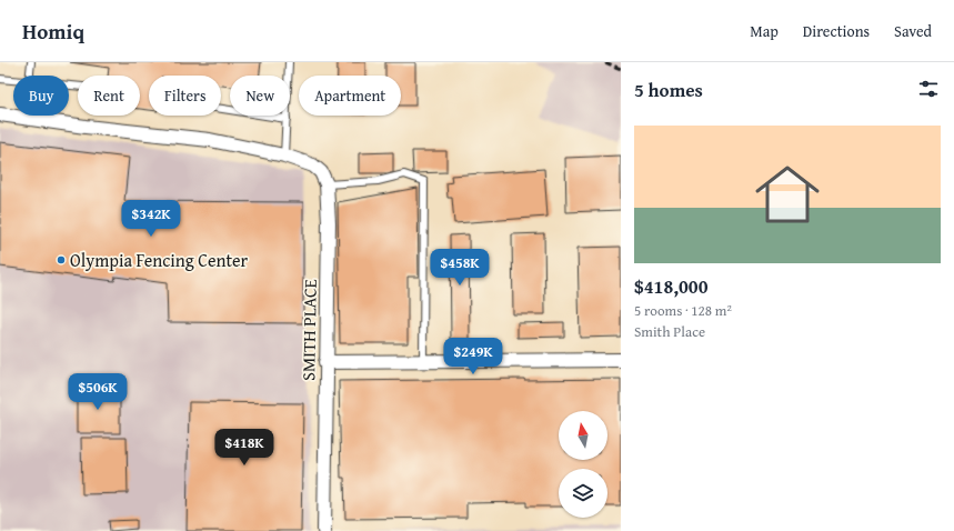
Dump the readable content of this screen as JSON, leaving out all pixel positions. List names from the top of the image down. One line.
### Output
{"streets":{"street":["SMITH PLACE"]},"places":["Olympia Fencing Center"],"north":"top","page":{"header":"Homiq","nav":["Map","Directions","Saved"],"heading":"5 homes","chip":["Buy","Rent","Filters","New","Apartment"],"list":[{"name":"$418,000","note":"5 rooms · 128 m² · Smith Place"}],"price":["$342K","$458K","$249K","$506K","$418K"]}}
